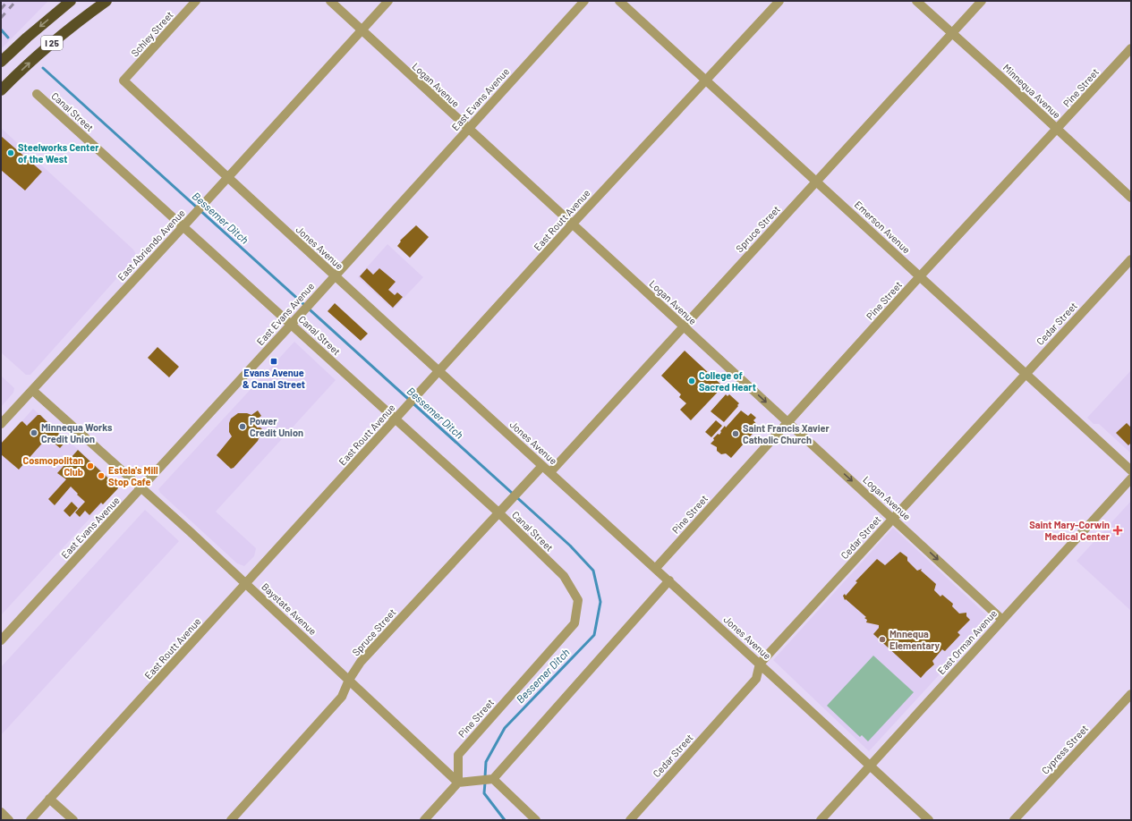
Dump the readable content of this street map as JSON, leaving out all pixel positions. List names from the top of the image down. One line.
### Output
{"streets":{"highway":["I 25"],"street":["Schley Street","Logan Avenue","Pine Street","Minnequa Avenue","East Evans Avenue","Canal Street","East Routt Avenue","Emerson Avenue","Spruce Street","East Abriendo Avenue","Jones Avenue","Cedar Street","Baystate Avenue","East Orman Avenue","Cypress Street"]},"crossings":[["Schley Street","Jones Avenue"],["Logan Avenue","Pine Street"],["Logan Avenue","East Evans Avenue"],["Logan Avenue","East Routt Avenue"],["Logan Avenue","Spruce Street"],["Logan Avenue","East Abriendo Avenue"],["Logan Avenue","Cedar Street"],["Logan Avenue","East Orman Avenue"],["Pine Street","Minnequa Avenue"],["Pine Street","Canal Street"],["Pine Street","Emerson Avenue"],["Pine Street","Jones Avenue"],["Pine Street","Baystate Avenue"],["Minnequa Avenue","Spruce Street"],["East Evans Avenue","Canal Street"],["East Evans Avenue","Jones Avenue"],["East Evans Avenue","Baystate Avenue"],["Canal Street","East Routt Avenue"],["Canal Street","Spruce Street"],["Canal Street","East Abriendo Avenue"],["East Routt Avenue","Emerson Avenue"],["East Routt Avenue","Jones Avenue"],["East Routt Avenue","Baystate Avenue"],["Emerson Avenue","Spruce Street"],["Emerson Avenue","Cedar Street"],["Spruce Street","Jones Avenue"],["Spruce Street","Baystate Avenue"],["East Abriendo Avenue","Jones Avenue"],["East Abriendo Avenue","Baystate Avenue"],["Jones Avenue","Cedar Street"],["Jones Avenue","East Orman Avenue"]],"one_way":["Logan Avenue"],"water":["Bessemer Ditch"],"places":{"other":["Steelworks Center of the West","College of Sacred Heart","Power Credit Union","Minnequa Works Credit Union","Saint Francis Xavier Catholic Church","Cosmopolitan Club","Estela's Mill Stop Cafe","Mnnequa Elementary"],"transit":["Evans Avenue & Canal Street"],"health":["Saint Mary-Corwin Medical Center"]}}
